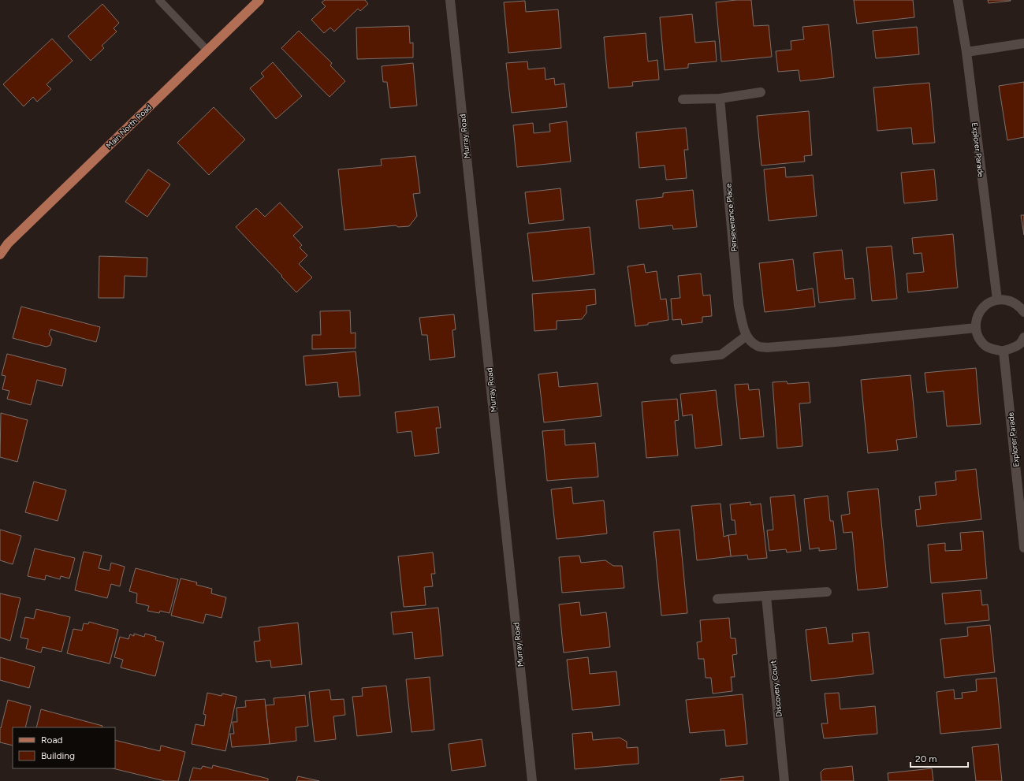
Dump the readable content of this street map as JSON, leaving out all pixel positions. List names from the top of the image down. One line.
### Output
{"streets":{"main road":["Main North Road"],"street":["Murray Road","Explorer Parade","Perseverance Place","Discovery Court"]},"legend":["Road","Building"],"scale_bar":"20 m"}
